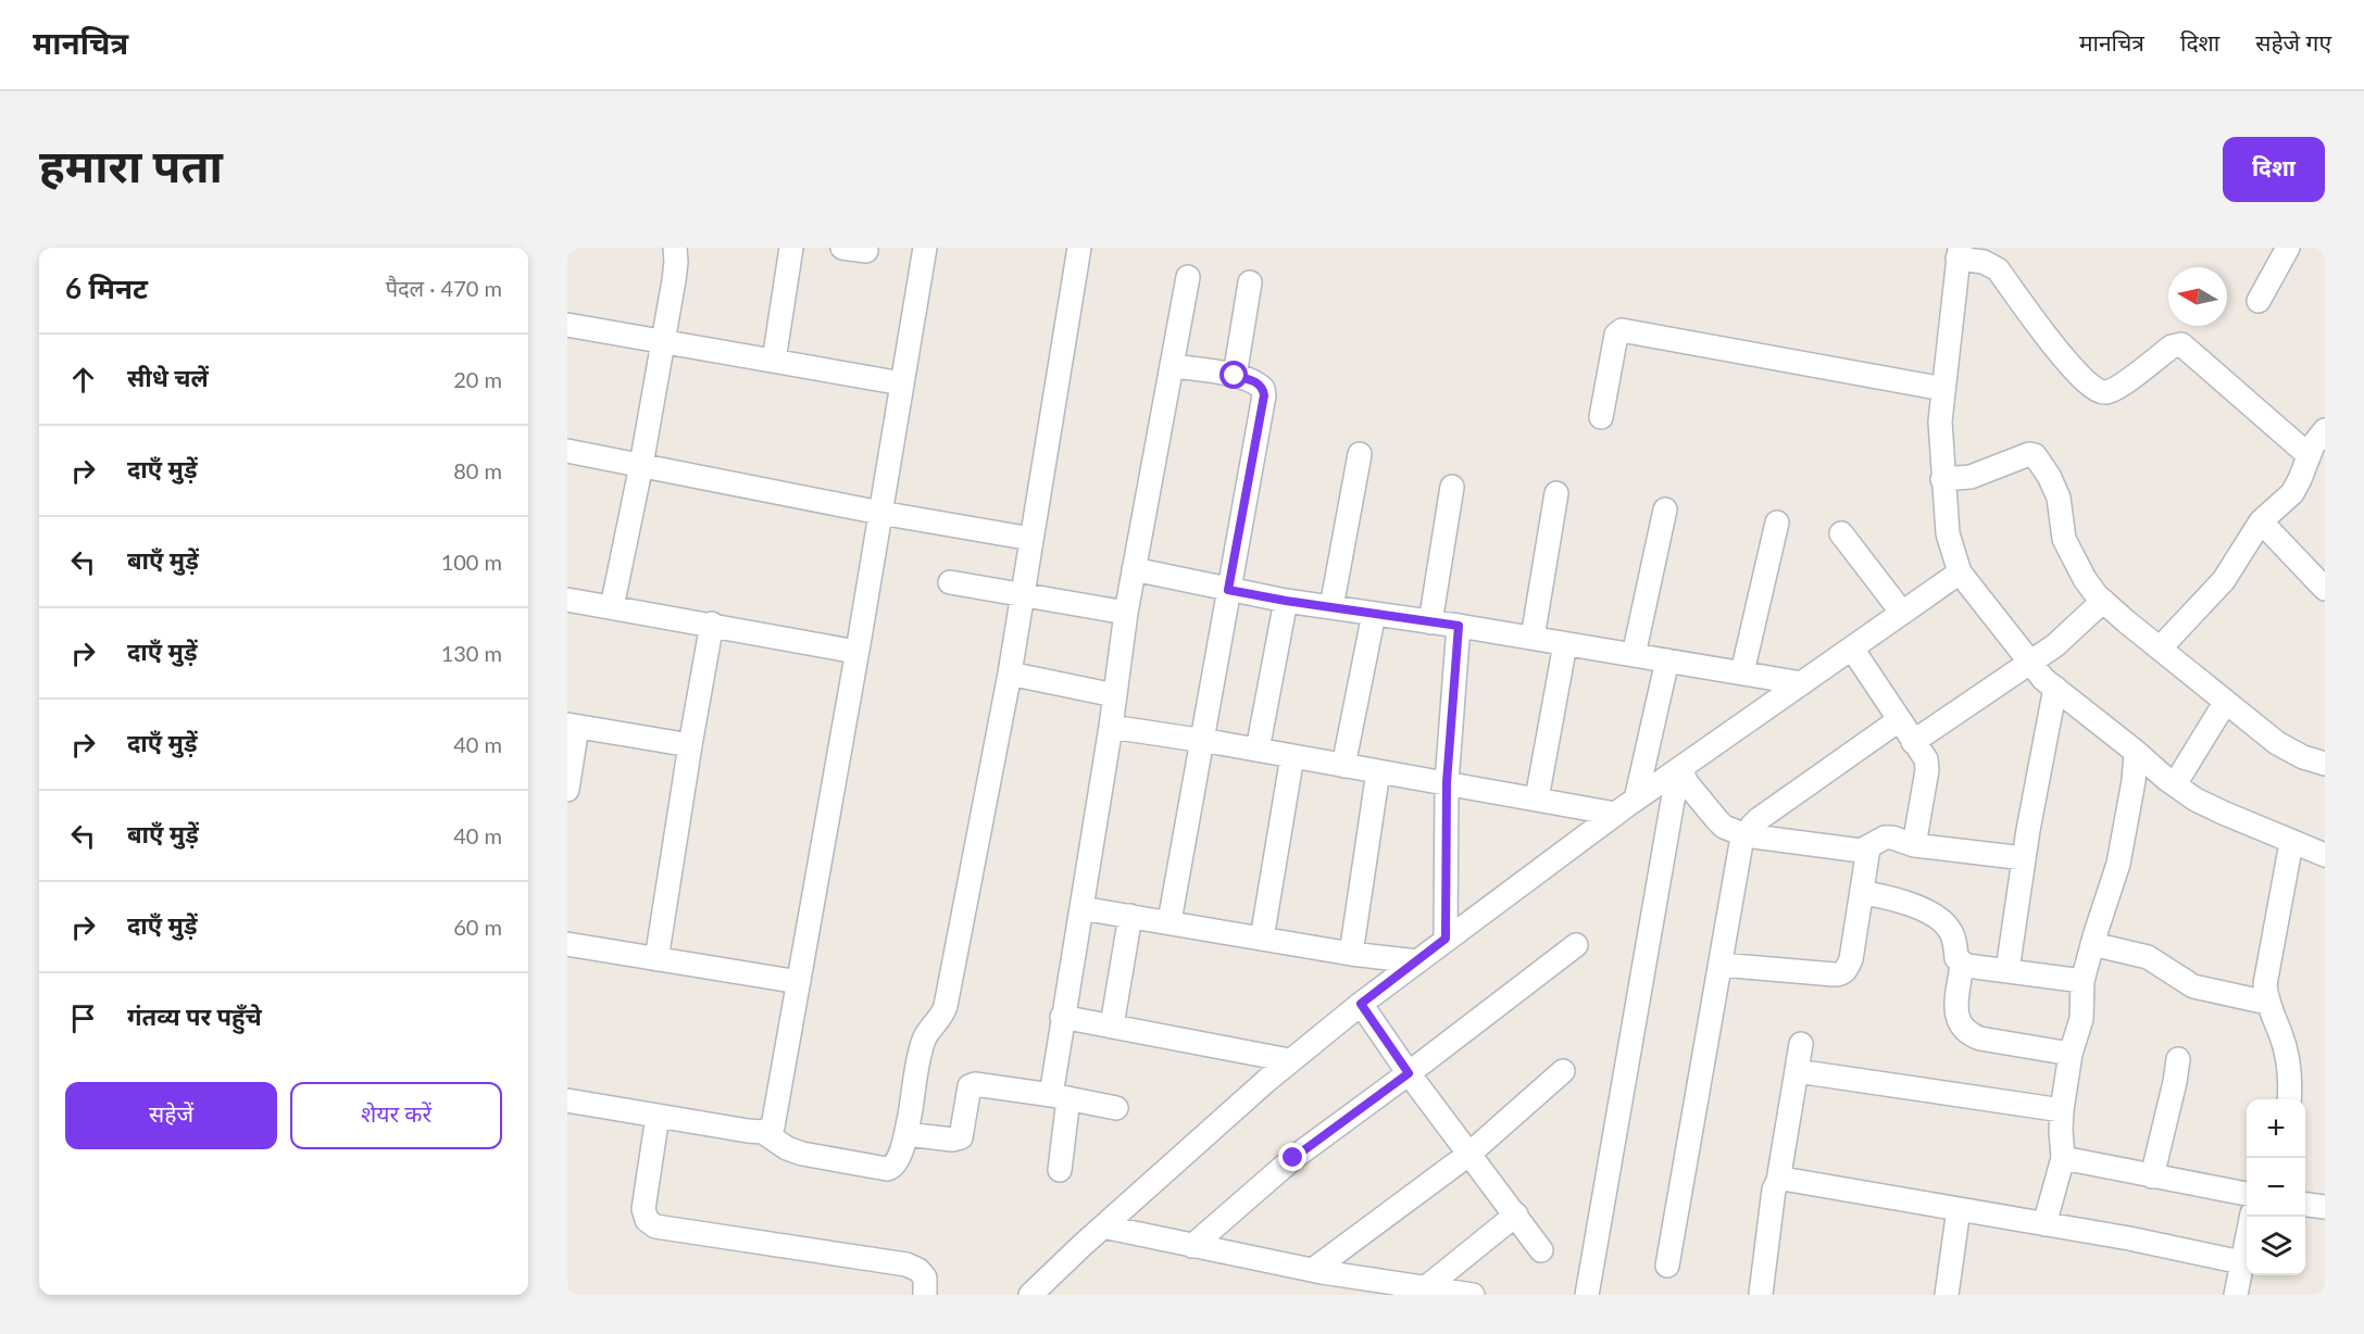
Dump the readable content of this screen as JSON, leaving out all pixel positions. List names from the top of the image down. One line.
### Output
{"north":"left","page":{"header":"मानचित्र","nav":["मानचित्र","दिशा","सहेजे गए"],"buttons":["दिशा",["सहेजें","शेयर करें"]],"title":"हमारा पता","heading":["6 मिनट","पैदल · 470 m"],"list":[["सीधे चलें","20 m"],["दाएँ मुड़ें","80 m"],["बाएँ मुड़ें","100 m"],["दाएँ मुड़ें","130 m"],["दाएँ मुड़ें","40 m"],["बाएँ मुड़ें","40 m"],["दाएँ मुड़ें","60 m"],"गंतव्य पर पहुँचे"],"map_buttons":["+","−"]}}
